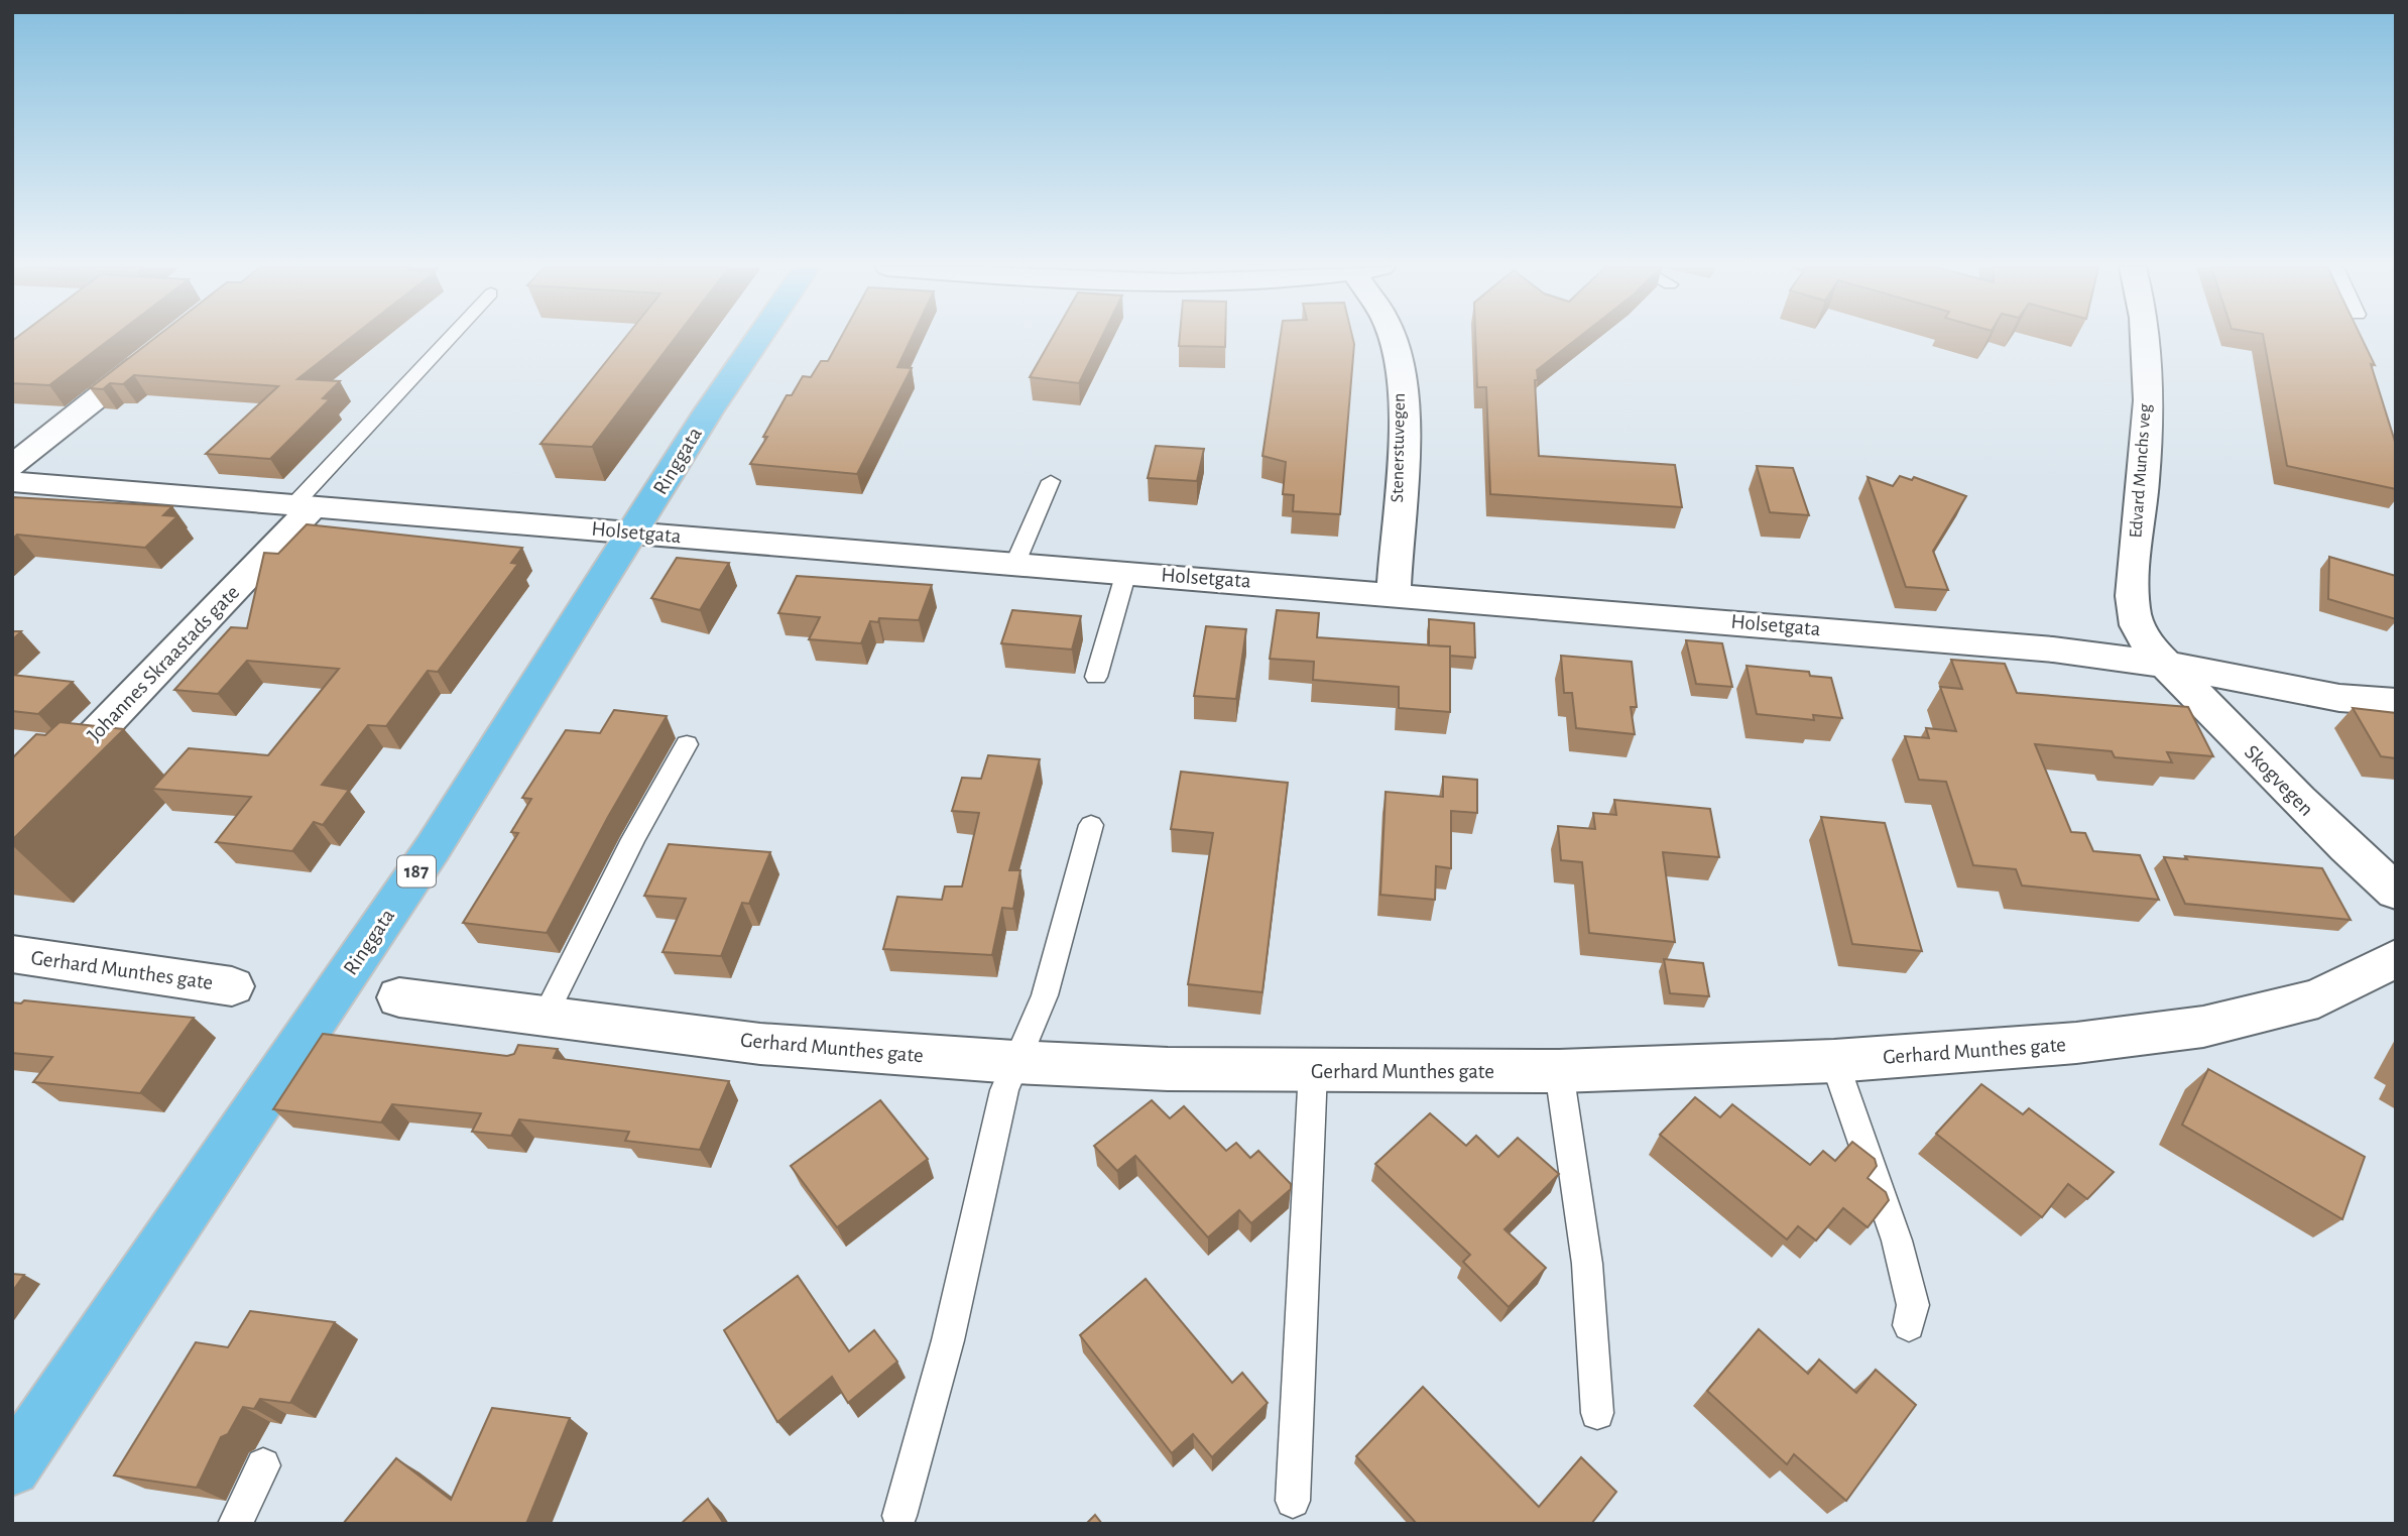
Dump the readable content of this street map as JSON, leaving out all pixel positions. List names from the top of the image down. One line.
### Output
{"streets":{"main road":["Ringgata","187"],"street":["Stenerstuvegen","Edvard Munchs veg","Holsetgata","Johannes Skraastads gate","Skogvegen","Gerhard Munthes gate"]},"crossings":[["Stenerstuvegen","Holsetgata"],["Ringgata","Holsetgata"],["Edvard Munchs veg","Holsetgata"],["Edvard Munchs veg","Skogvegen"],["Holsetgata","Johannes Skraastads gate"],["Holsetgata","Skogvegen"]]}
